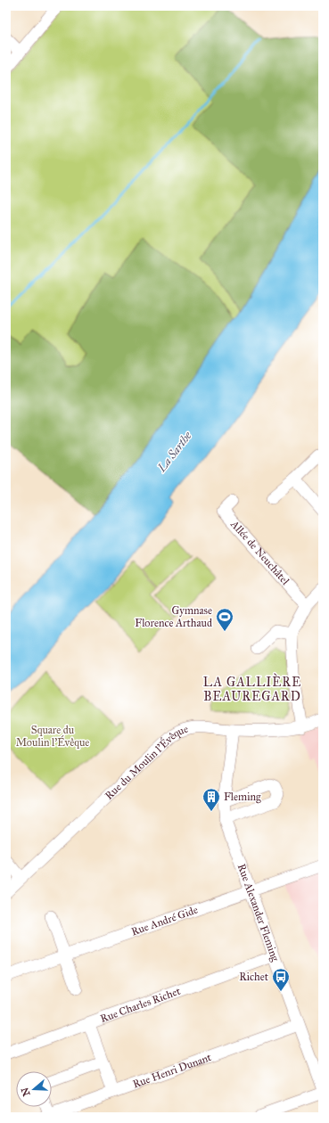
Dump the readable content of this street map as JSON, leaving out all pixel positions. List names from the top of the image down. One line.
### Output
{"streets":{"street":["Allée de Neuchâtel","Rue du Moulin l'Évêque","Rue Alexander Fleming","Rue André Gide","Rue Charles Richet","Rue Henri Dunant"]},"crossings":[["Rue du Moulin l'Évêque","Rue Alexander Fleming"],["Rue Alexander Fleming","Rue André Gide"],["Rue Alexander Fleming","Rue Charles Richet"],["Rue Alexander Fleming","Rue Henri Dunant"]],"districts":["LA GALLIÈRE BEAUREGARD"],"water":["La Sarthe"],"parks":["Square du Moulin l'Évêque"],"places":{"sports":["Gymnase Florence Arthaud"],"building":["Fleming"],"bus stop":["Richet"]},"north":"left"}
